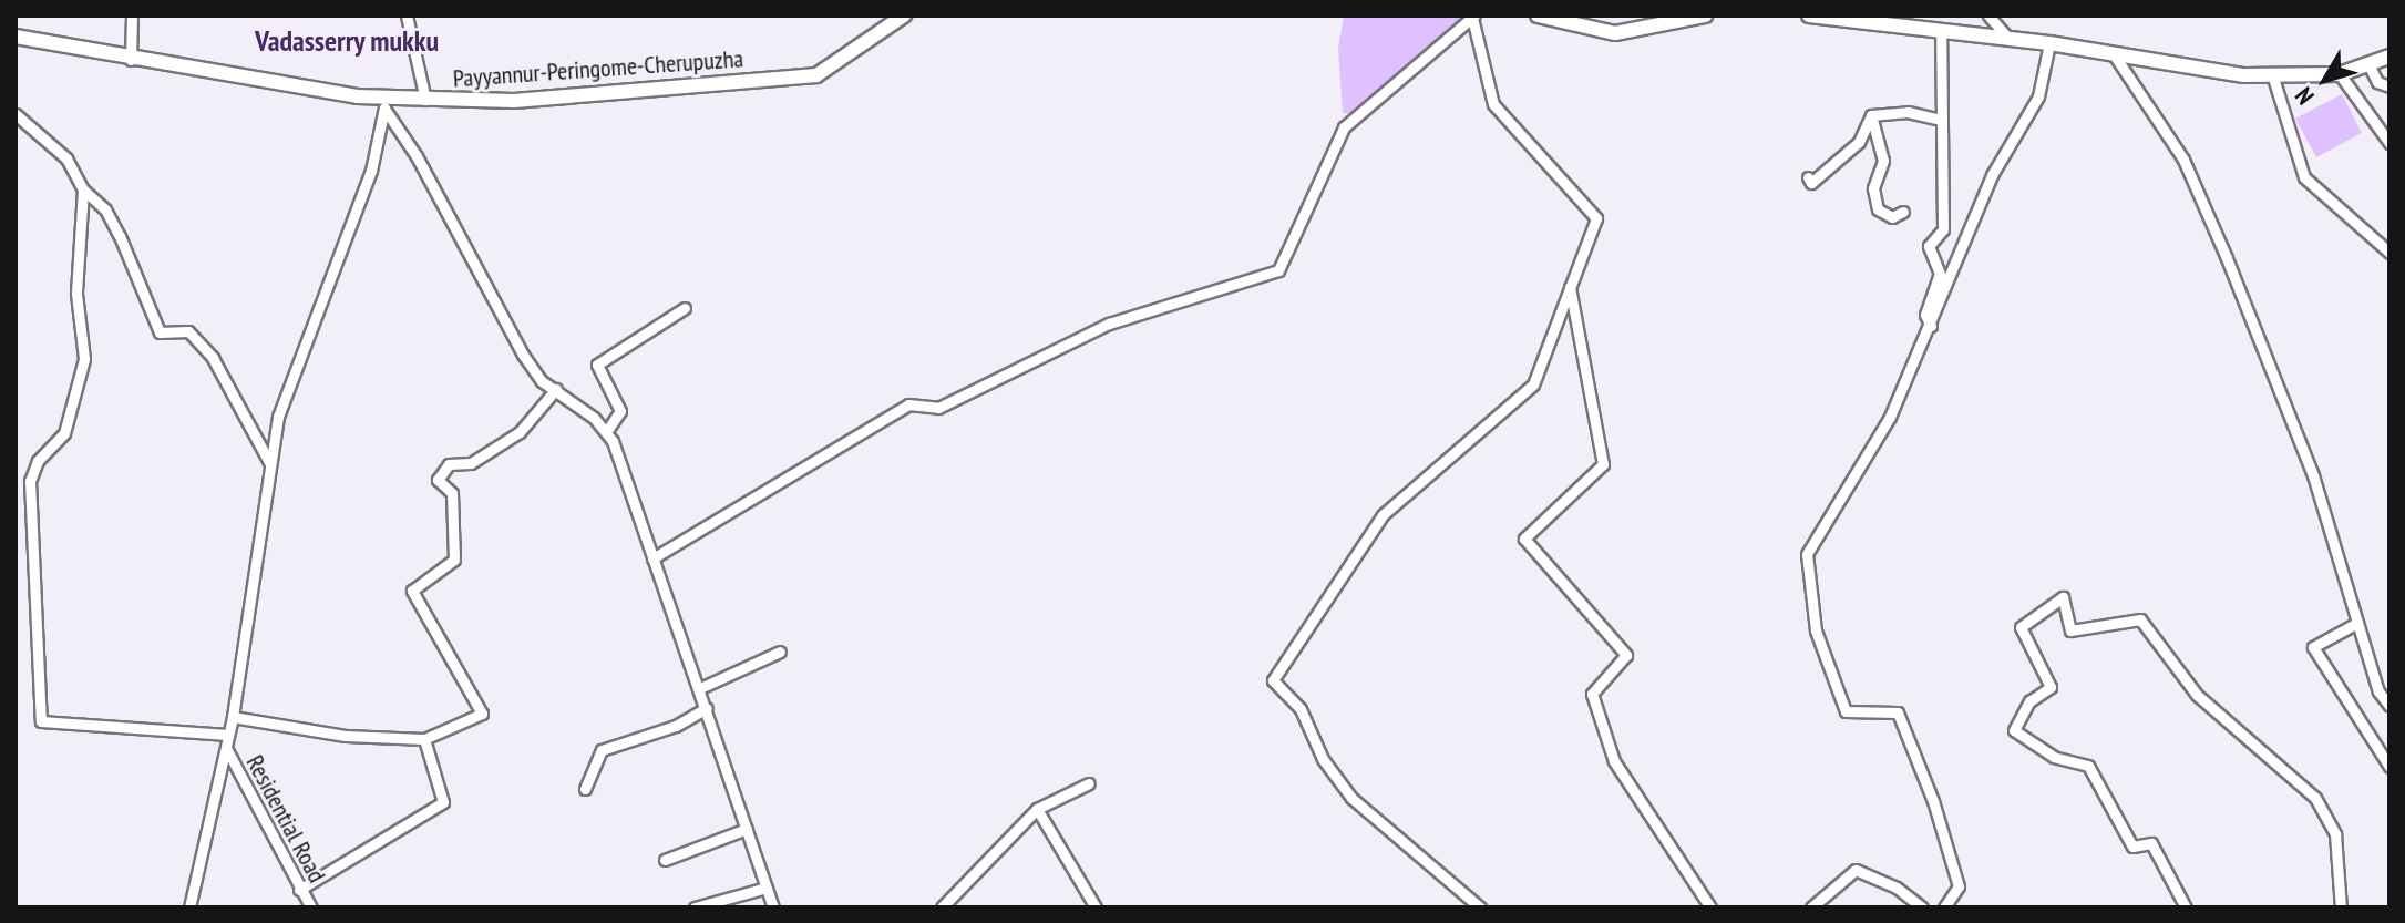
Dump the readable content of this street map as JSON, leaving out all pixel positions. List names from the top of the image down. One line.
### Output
{"streets":{"main road":["Payyannur-Peringome-Cherupuzha"],"street":["Residential Road"]},"districts":["Vadasserry mukku"],"north":"bottom left"}
